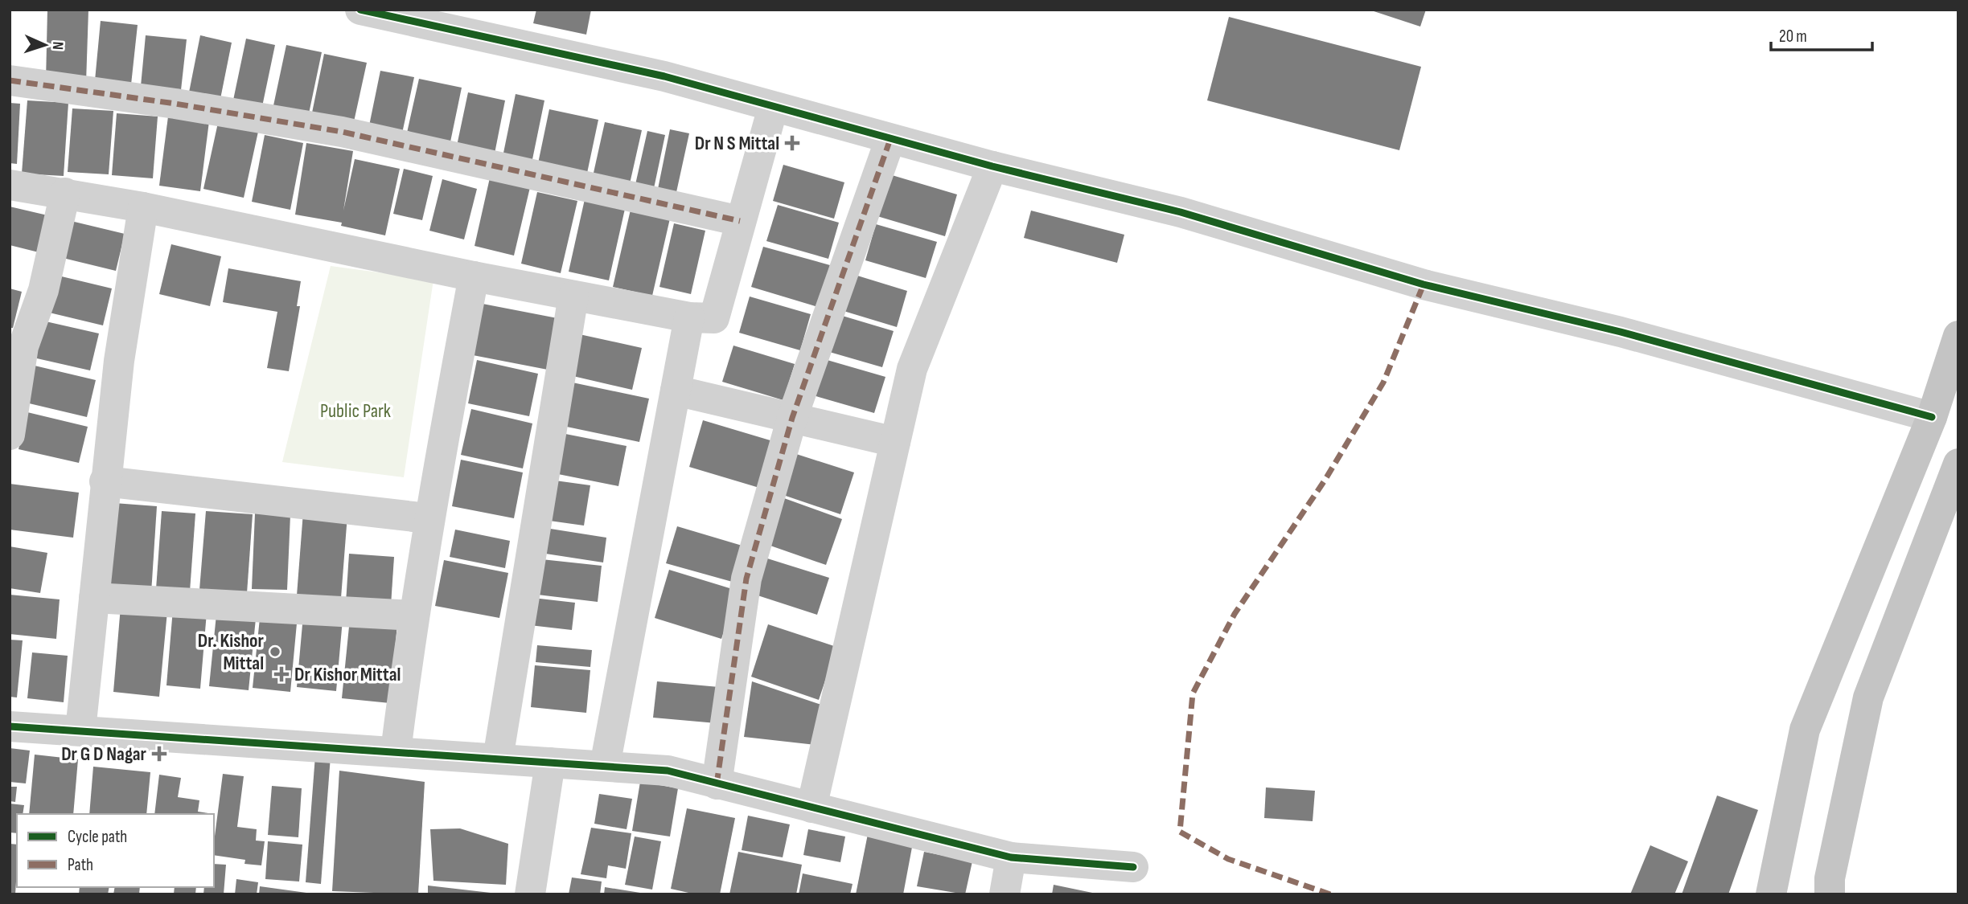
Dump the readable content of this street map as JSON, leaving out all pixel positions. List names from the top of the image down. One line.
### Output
{"parks":["Public Park"],"places":{"health":["Dr N S Mittal","Dr Kishor Mittal","Dr G D Nagar"],"other":["Dr. Kishor Mittal"]},"legend":["Cycle path","Path"],"scale_bar":"20 m","north":"right"}
